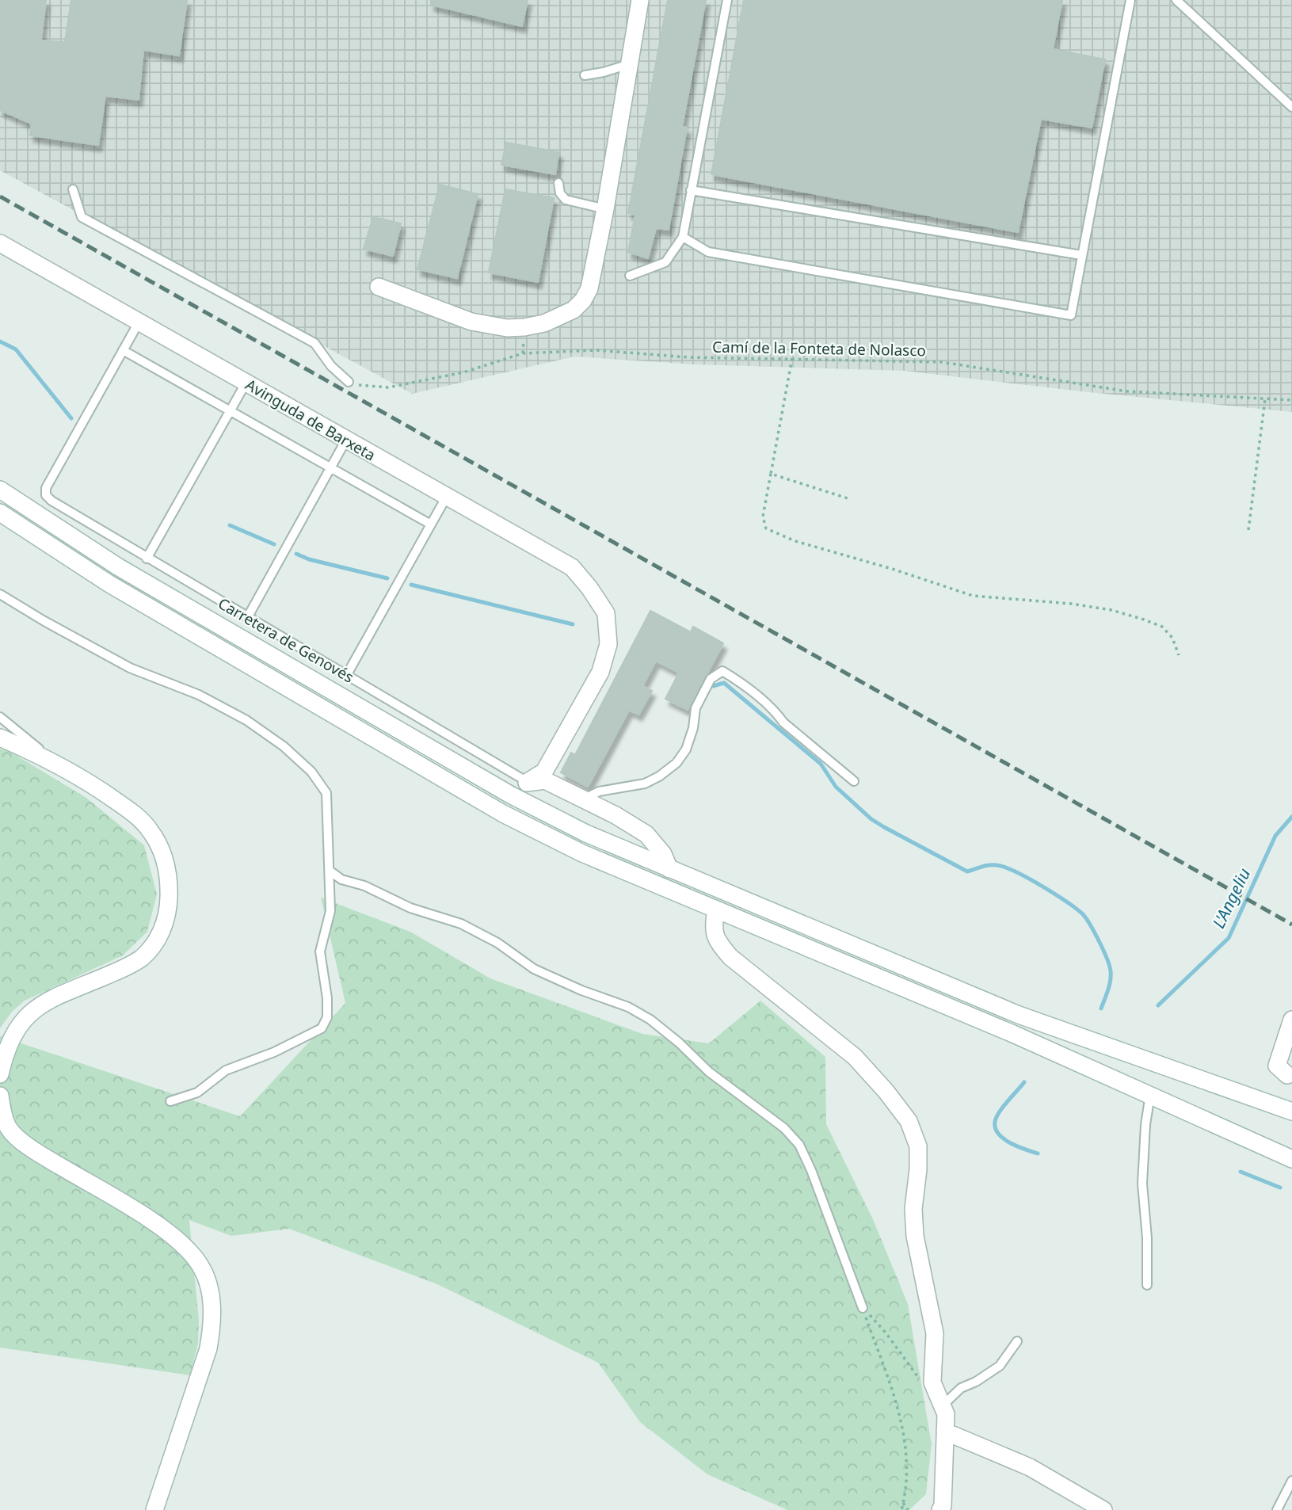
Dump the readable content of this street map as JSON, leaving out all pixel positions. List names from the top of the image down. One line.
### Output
{"streets":{"main road":["Avinguda de Barxeta","Carretera de Genovés"],"path":["Camí de la Fonteta de Nolasco"]},"crossings":[["Avinguda de Barxeta","Carretera de Genovés"]],"water":["L'Angeliu"]}
